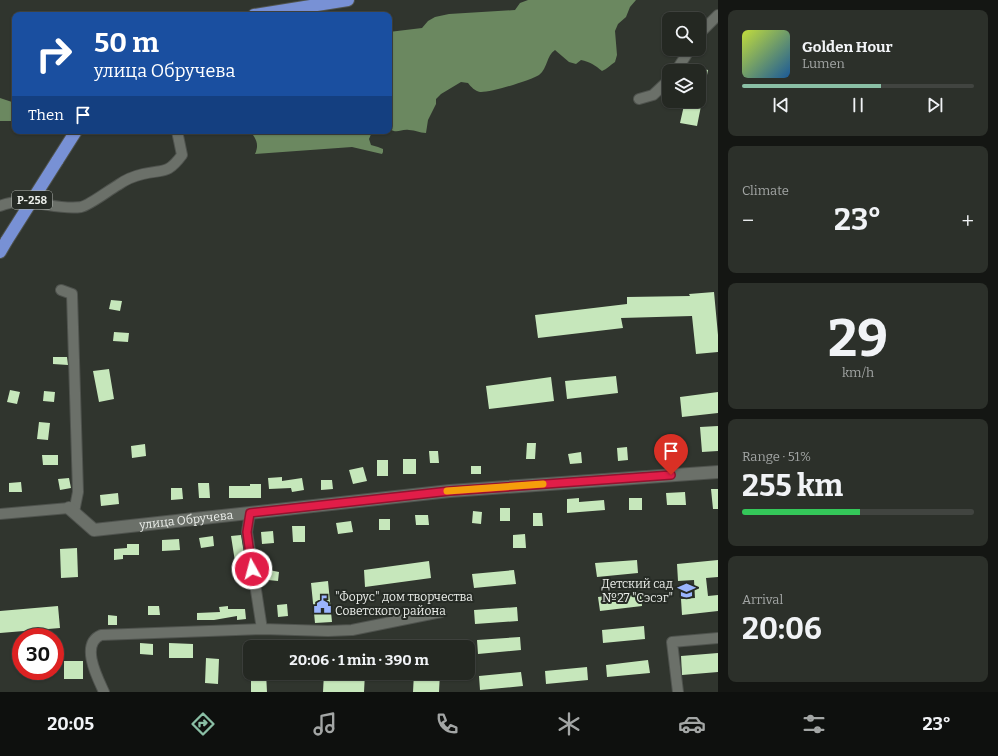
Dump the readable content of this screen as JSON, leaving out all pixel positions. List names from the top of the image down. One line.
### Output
{"streets":{"highway":["Р-258"],"street":["улица Обручева"]},"places":{"school or university":["Детский сад №27 \"Сэсэг\""],"public building":["\"Форус\" дом творчества Советского района"]},"page":{"turn":["50 m","улица Обручева"],"song":["Golden Hour","Lumen"],"then":"Then","tile":["Climate",["29","km/h"],["Range · 51%","255 km"],["Arrival","20:06"]],"heat":["−","23°","+"],"limit":"30","trip":"20:06 · 1 min · 390 m","tabs":["20:05","23°"]}}
